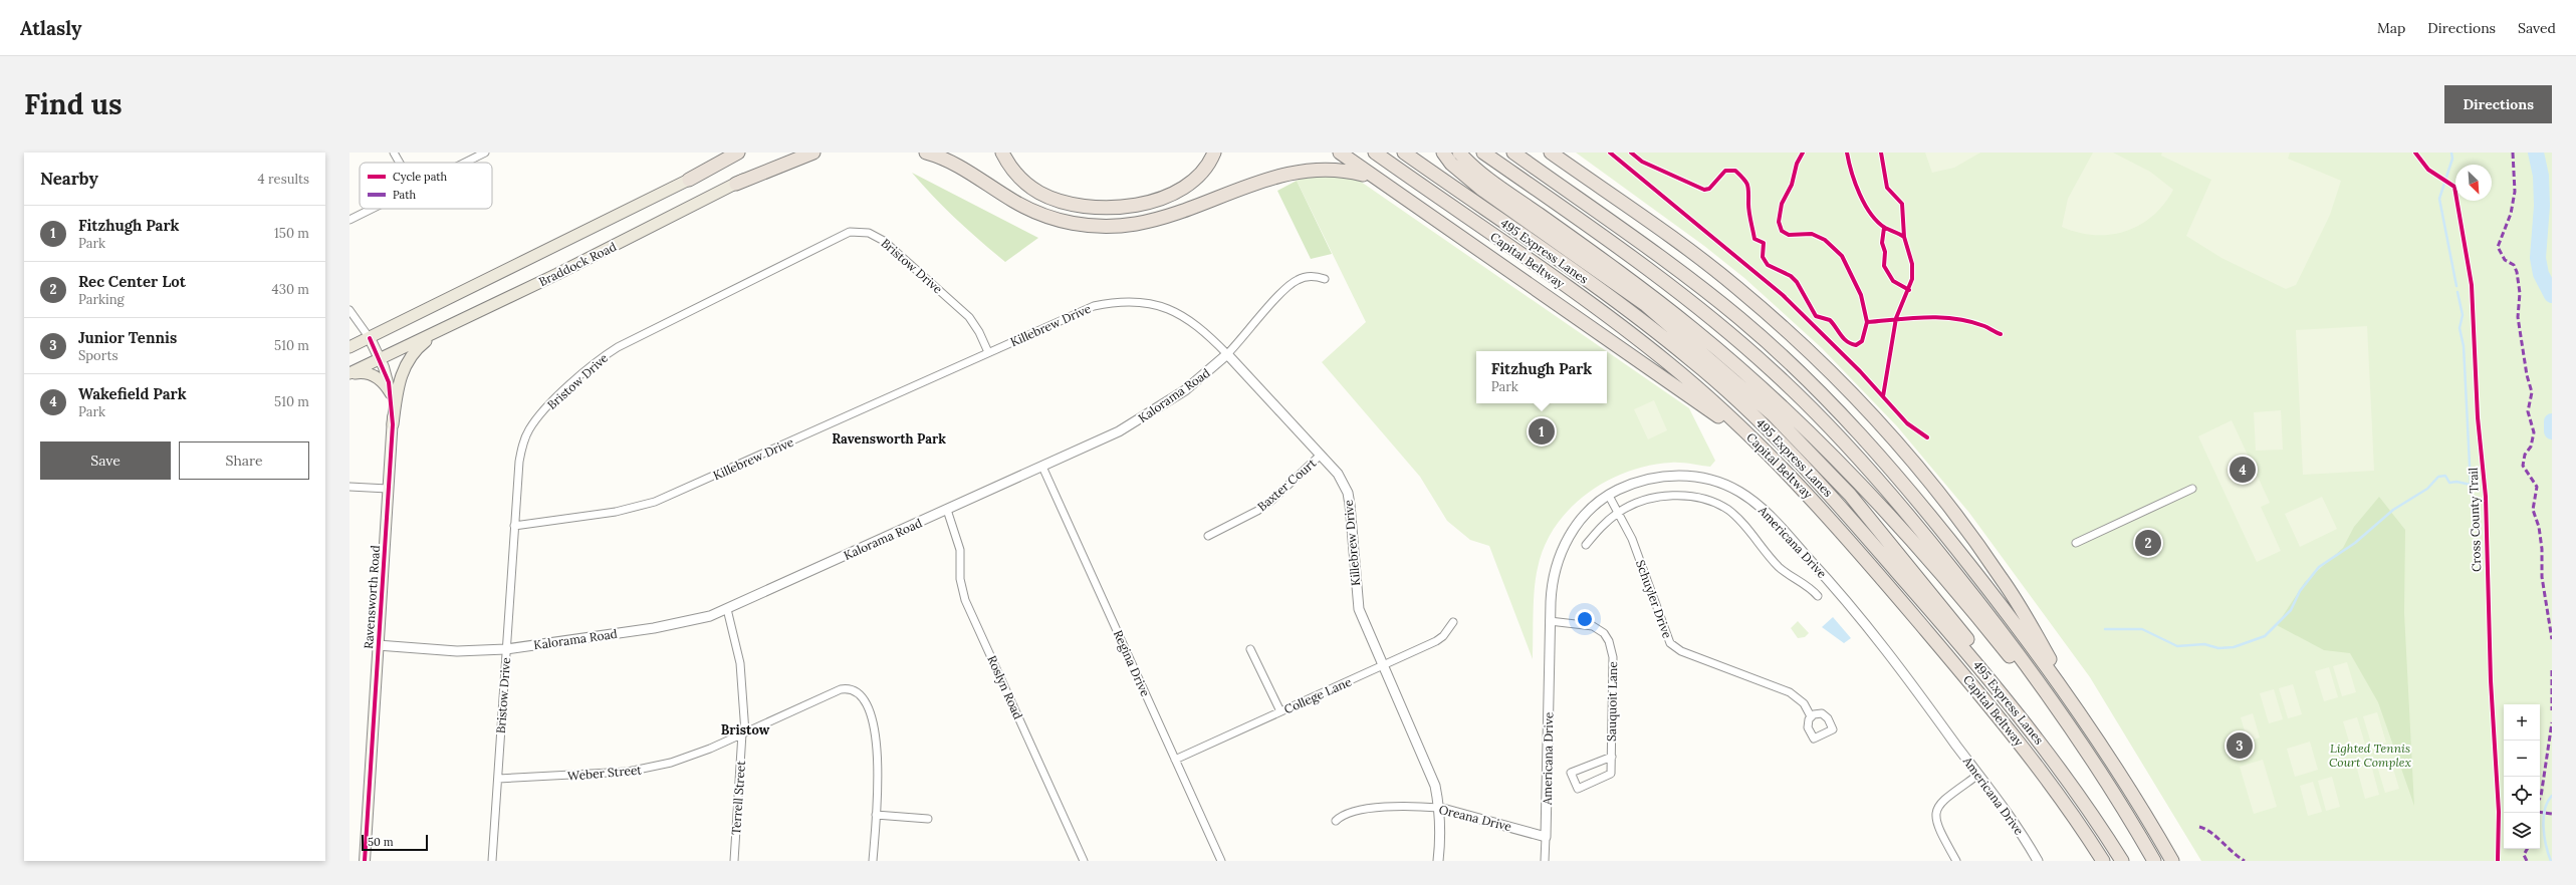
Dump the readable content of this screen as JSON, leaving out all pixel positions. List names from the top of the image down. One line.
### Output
{"streets":{"highway":["495 Express Lanes","Capital Beltway"],"main road":["Braddock Road","Ravensworth Road"],"street":["Bristow Drive","Killebrew Drive","Kalorama Road","Baxter Court","Americana Drive","Schuyler Drive","Regina Drive","Roslyn Road","College Lane","Sauquoit Lane","Weber Street","Terrell Street","Oreana Drive"],"cycle path":["Cross County Trail"]},"crossings":[["Braddock Road","Ravensworth Road"],["Bristow Drive","Killebrew Drive"],["Bristow Drive","Kalorama Road"],["Bristow Drive","Weber Street"],["Killebrew Drive","Kalorama Road"],["Killebrew Drive","Baxter Court"],["Killebrew Drive","College Lane"],["Killebrew Drive","Oreana Drive"],["Kalorama Road","Ravensworth Road"],["Kalorama Road","Regina Drive"],["Kalorama Road","Roslyn Road"],["Kalorama Road","Terrell Street"],["Americana Drive","Schuyler Drive"],["Americana Drive","Sauquoit Lane"],["Americana Drive","Oreana Drive"],["Regina Drive","College Lane"],["Weber Street","Terrell Street"]],"districts":["Ravensworth Park","Bristow"],"parks":["Lighted Tennis Court Complex"],"legend":["Cycle path","Path"],"scale_bar":"50 m","north":"bottom right","page":{"header":"Atlasly","nav":["Map","Directions","Saved"],"buttons":["Directions",["Save","Share"]],"title":"Find us","heading":["Nearby","4 results"],"list":[{"mark":"1","name":"Fitzhugh Park","note":"Park","value":"150 m"},{"mark":"2","name":"Rec Center Lot","note":"Parking","value":"430 m"},{"mark":"3","name":"Junior Tennis","note":"Sports","value":"510 m"},{"mark":"4","name":"Wakefield Park","note":"Park","value":"510 m"}],"popup":["Fitzhugh Park","Park"],"pins":["1","4","2","3"],"map_buttons":["+","−"],"scale":"50 m"}}
